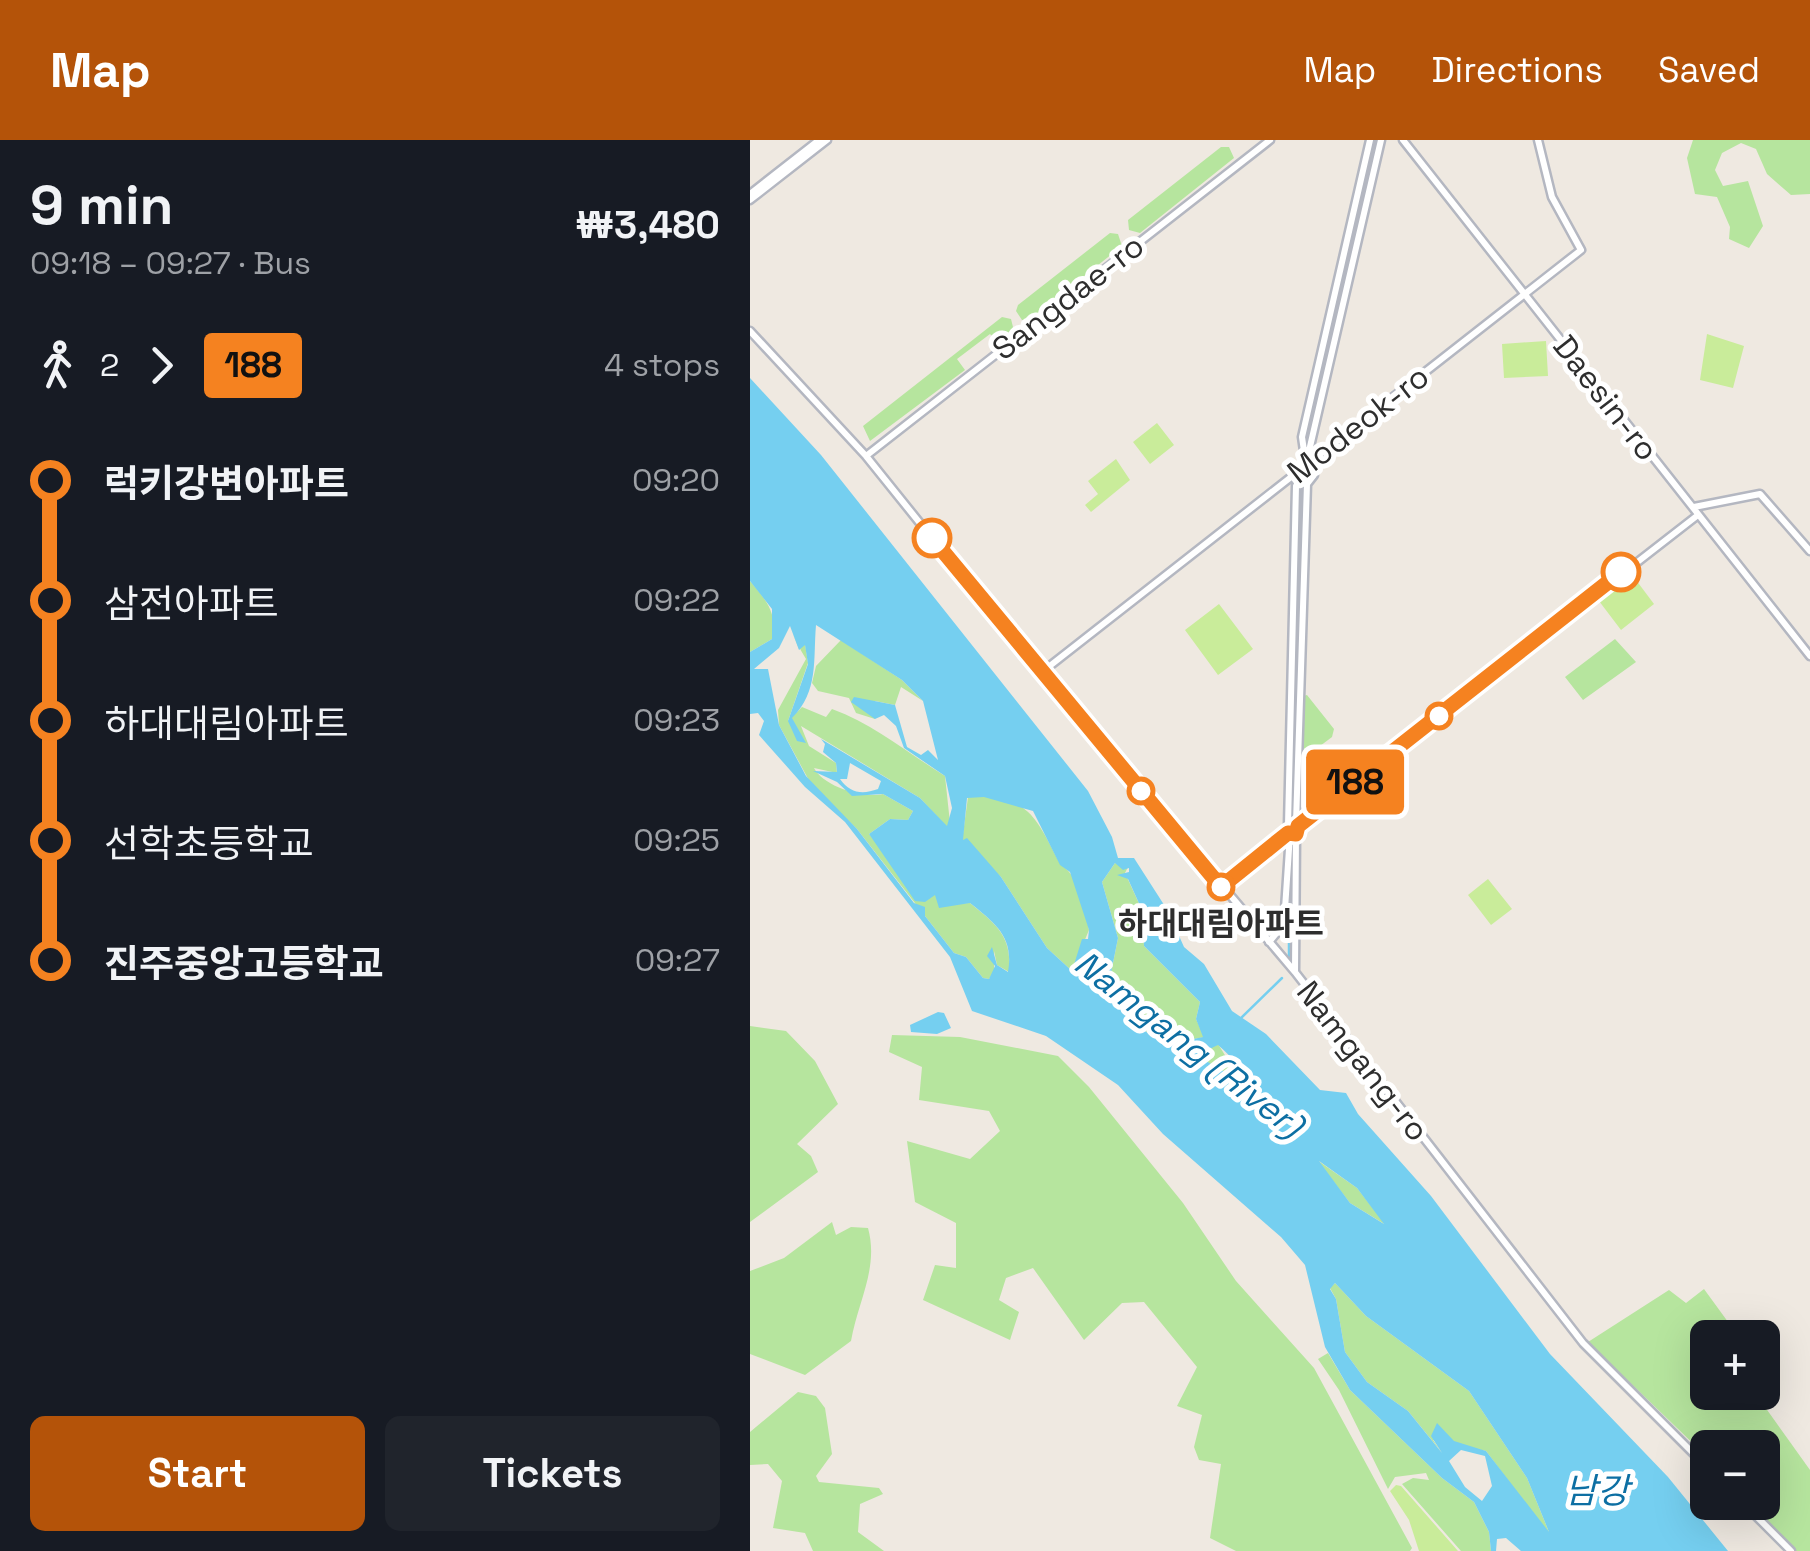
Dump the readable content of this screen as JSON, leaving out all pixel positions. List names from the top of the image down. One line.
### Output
{"streets":{"street":["Sangdae-ro","Daesin-ro","Modeok-ro","Namgang-ro"]},"crossings":[["Sangdae-ro","Namgang-ro"],["Daesin-ro","Modeok-ro"],["Modeok-ro","Namgang-ro"]],"water":["Namgang (River)","남강"],"places":["하대대림아파트"],"lines":["bus line 188"],"page":{"header":"Map","nav":["Map","Directions","Saved"],"heading":["9 min","09:18 – 09:27 · Bus","₩3,480"],"on_map":"188","legs":["2","188","4 stops"],"list":[{"name":"럭키강변아파트","value":"09:20"},{"name":"삼전아파트","value":"09:22"},{"name":"하대대림아파트","value":"09:23"},{"name":"선학초등학교","value":"09:25"},{"name":"진주중앙고등학교","value":"09:27"}],"map_buttons":["+","−"],"buttons":["Start","Tickets"]}}
